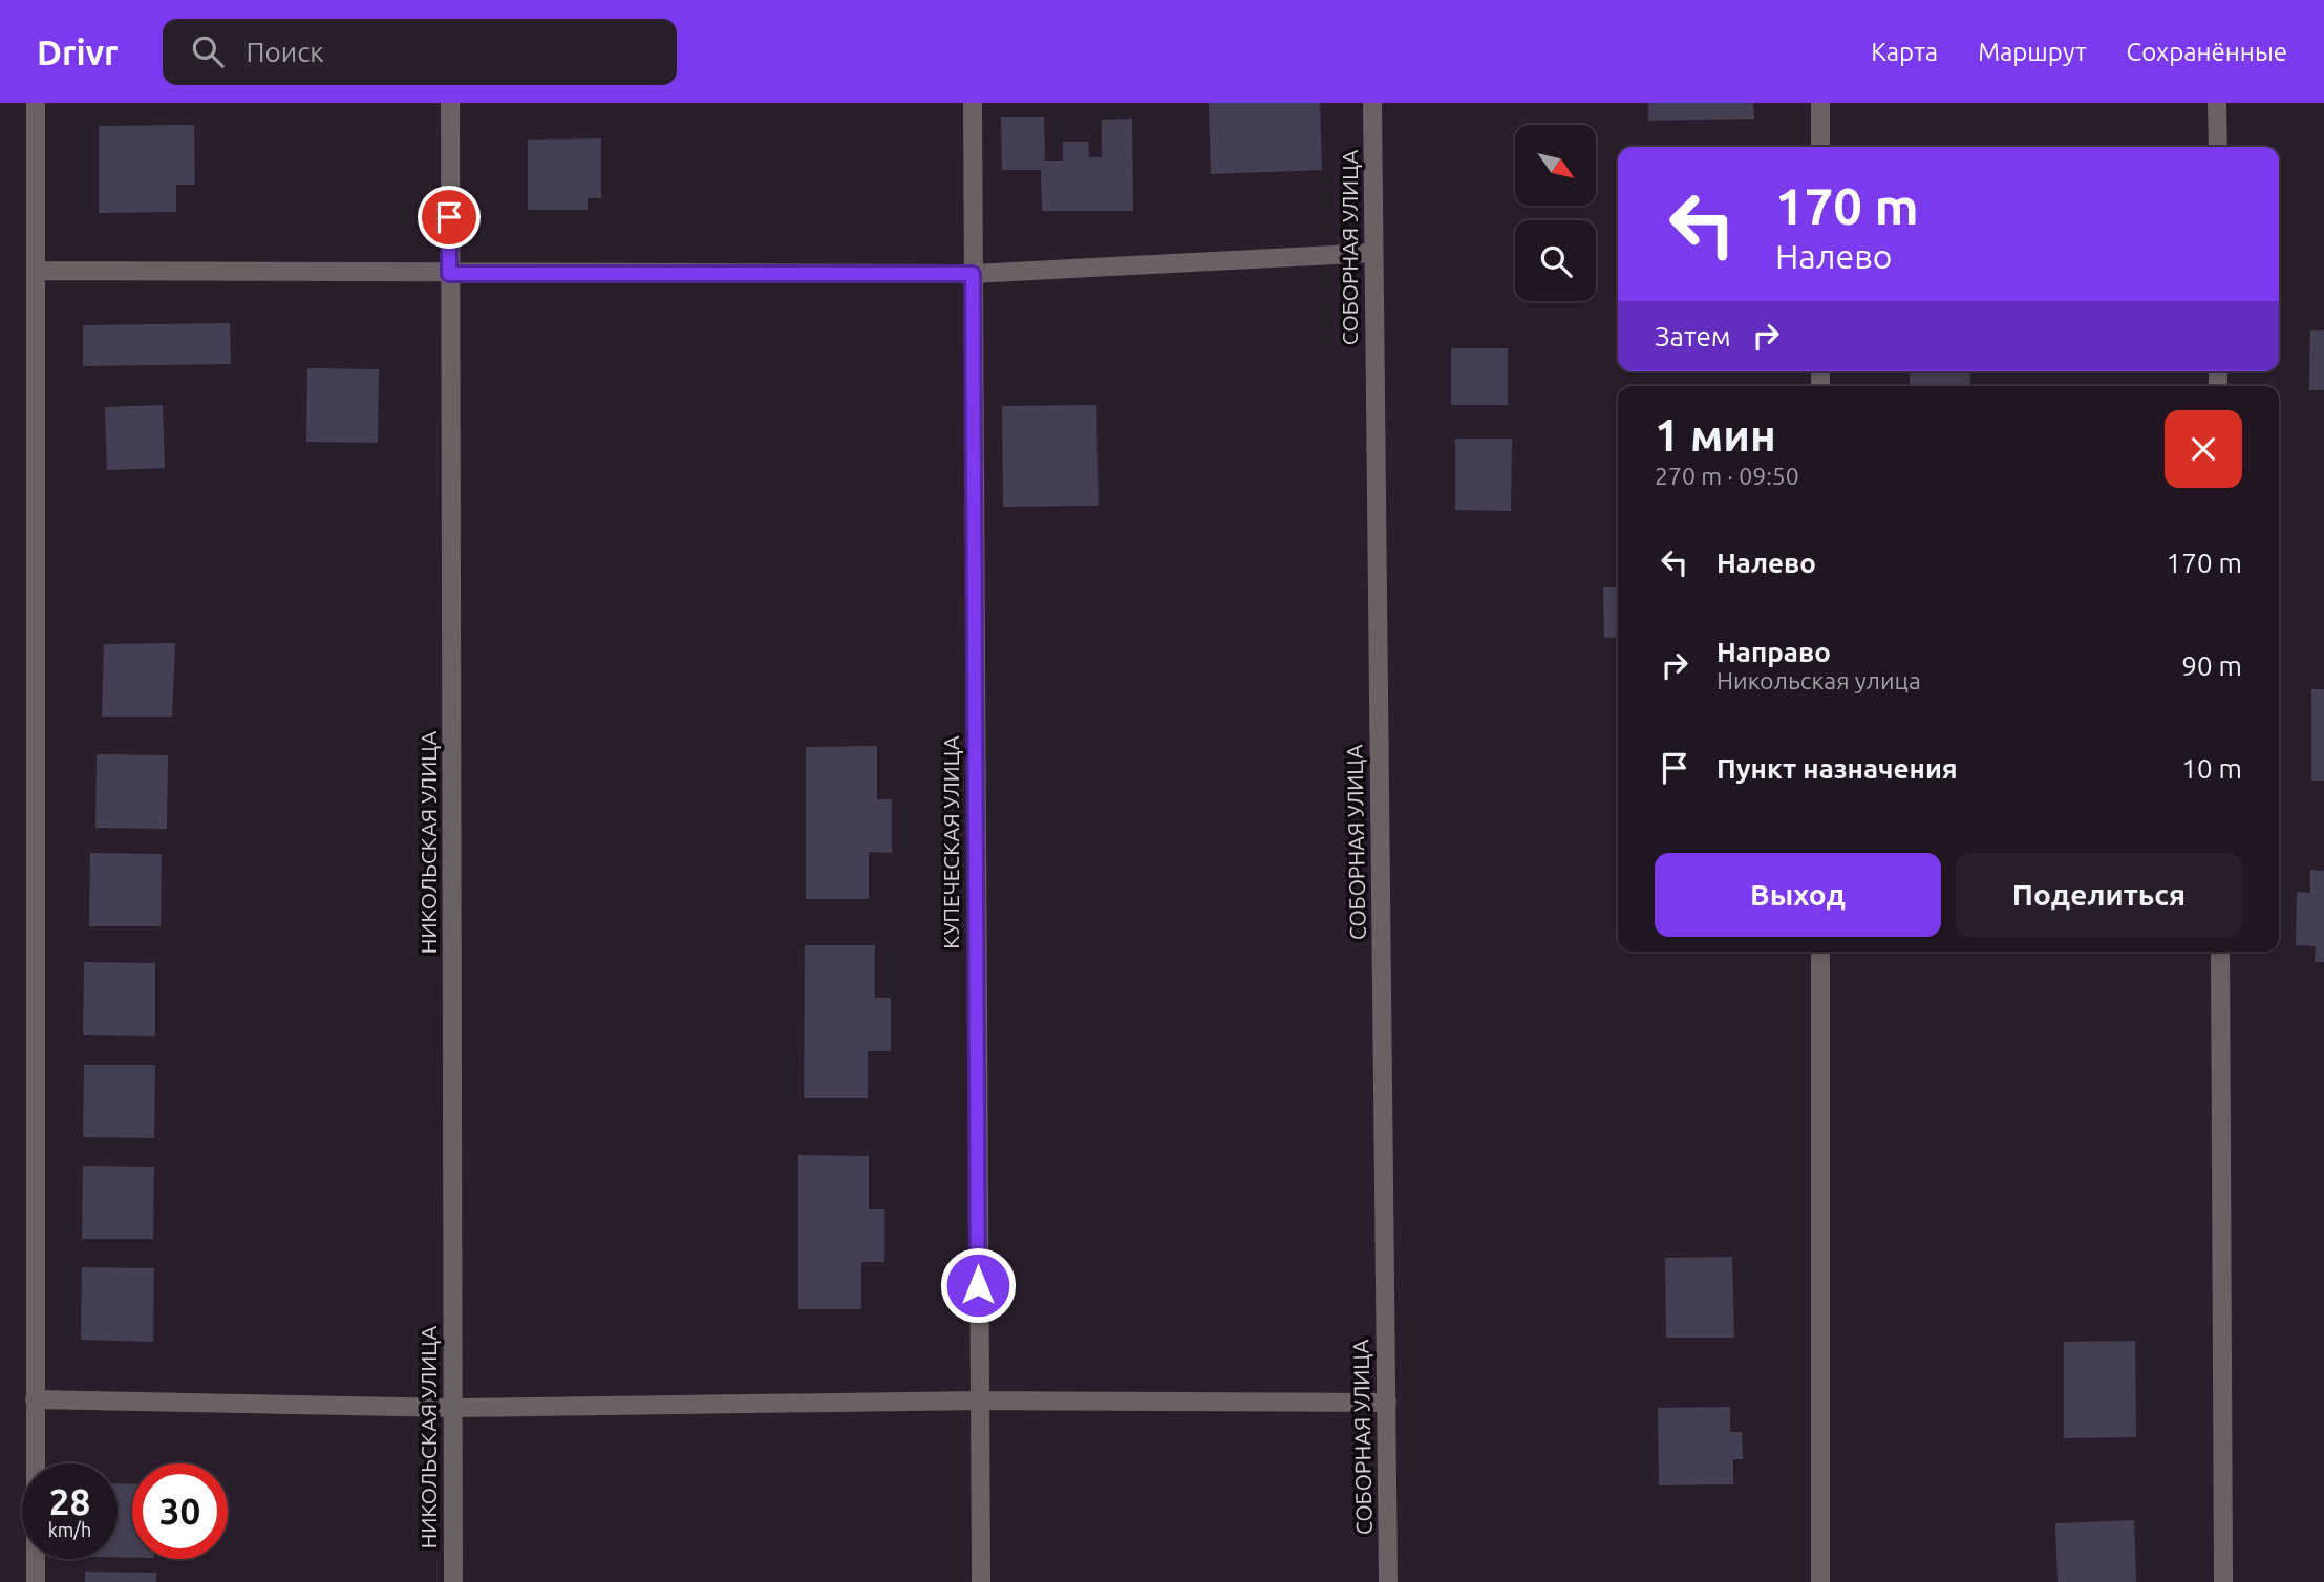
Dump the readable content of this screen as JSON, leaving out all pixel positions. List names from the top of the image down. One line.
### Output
{"streets":{"street":["СОБОРНАЯ УЛИЦА","НИКОЛЬСКАЯ УЛИЦА","КУПЕЧЕСКАЯ УЛИЦА"]},"north":"bottom right","page":{"header":"Drivr","search":"Поиск","nav":["Карта","Маршрут","Сохранённые"],"turn":["170 m","Налево"],"then":"Затем","heading":["1 мин","270 m · 09:50"],"list":[{"name":"Налево","value":"170 m"},{"name":"Направо","note":"Никольская улица","value":"90 m"},{"name":"Пункт назначения","value":"10 m"}],"buttons":["Выход","Поделиться"],"speed":"28 km/h","limit":"30"}}
